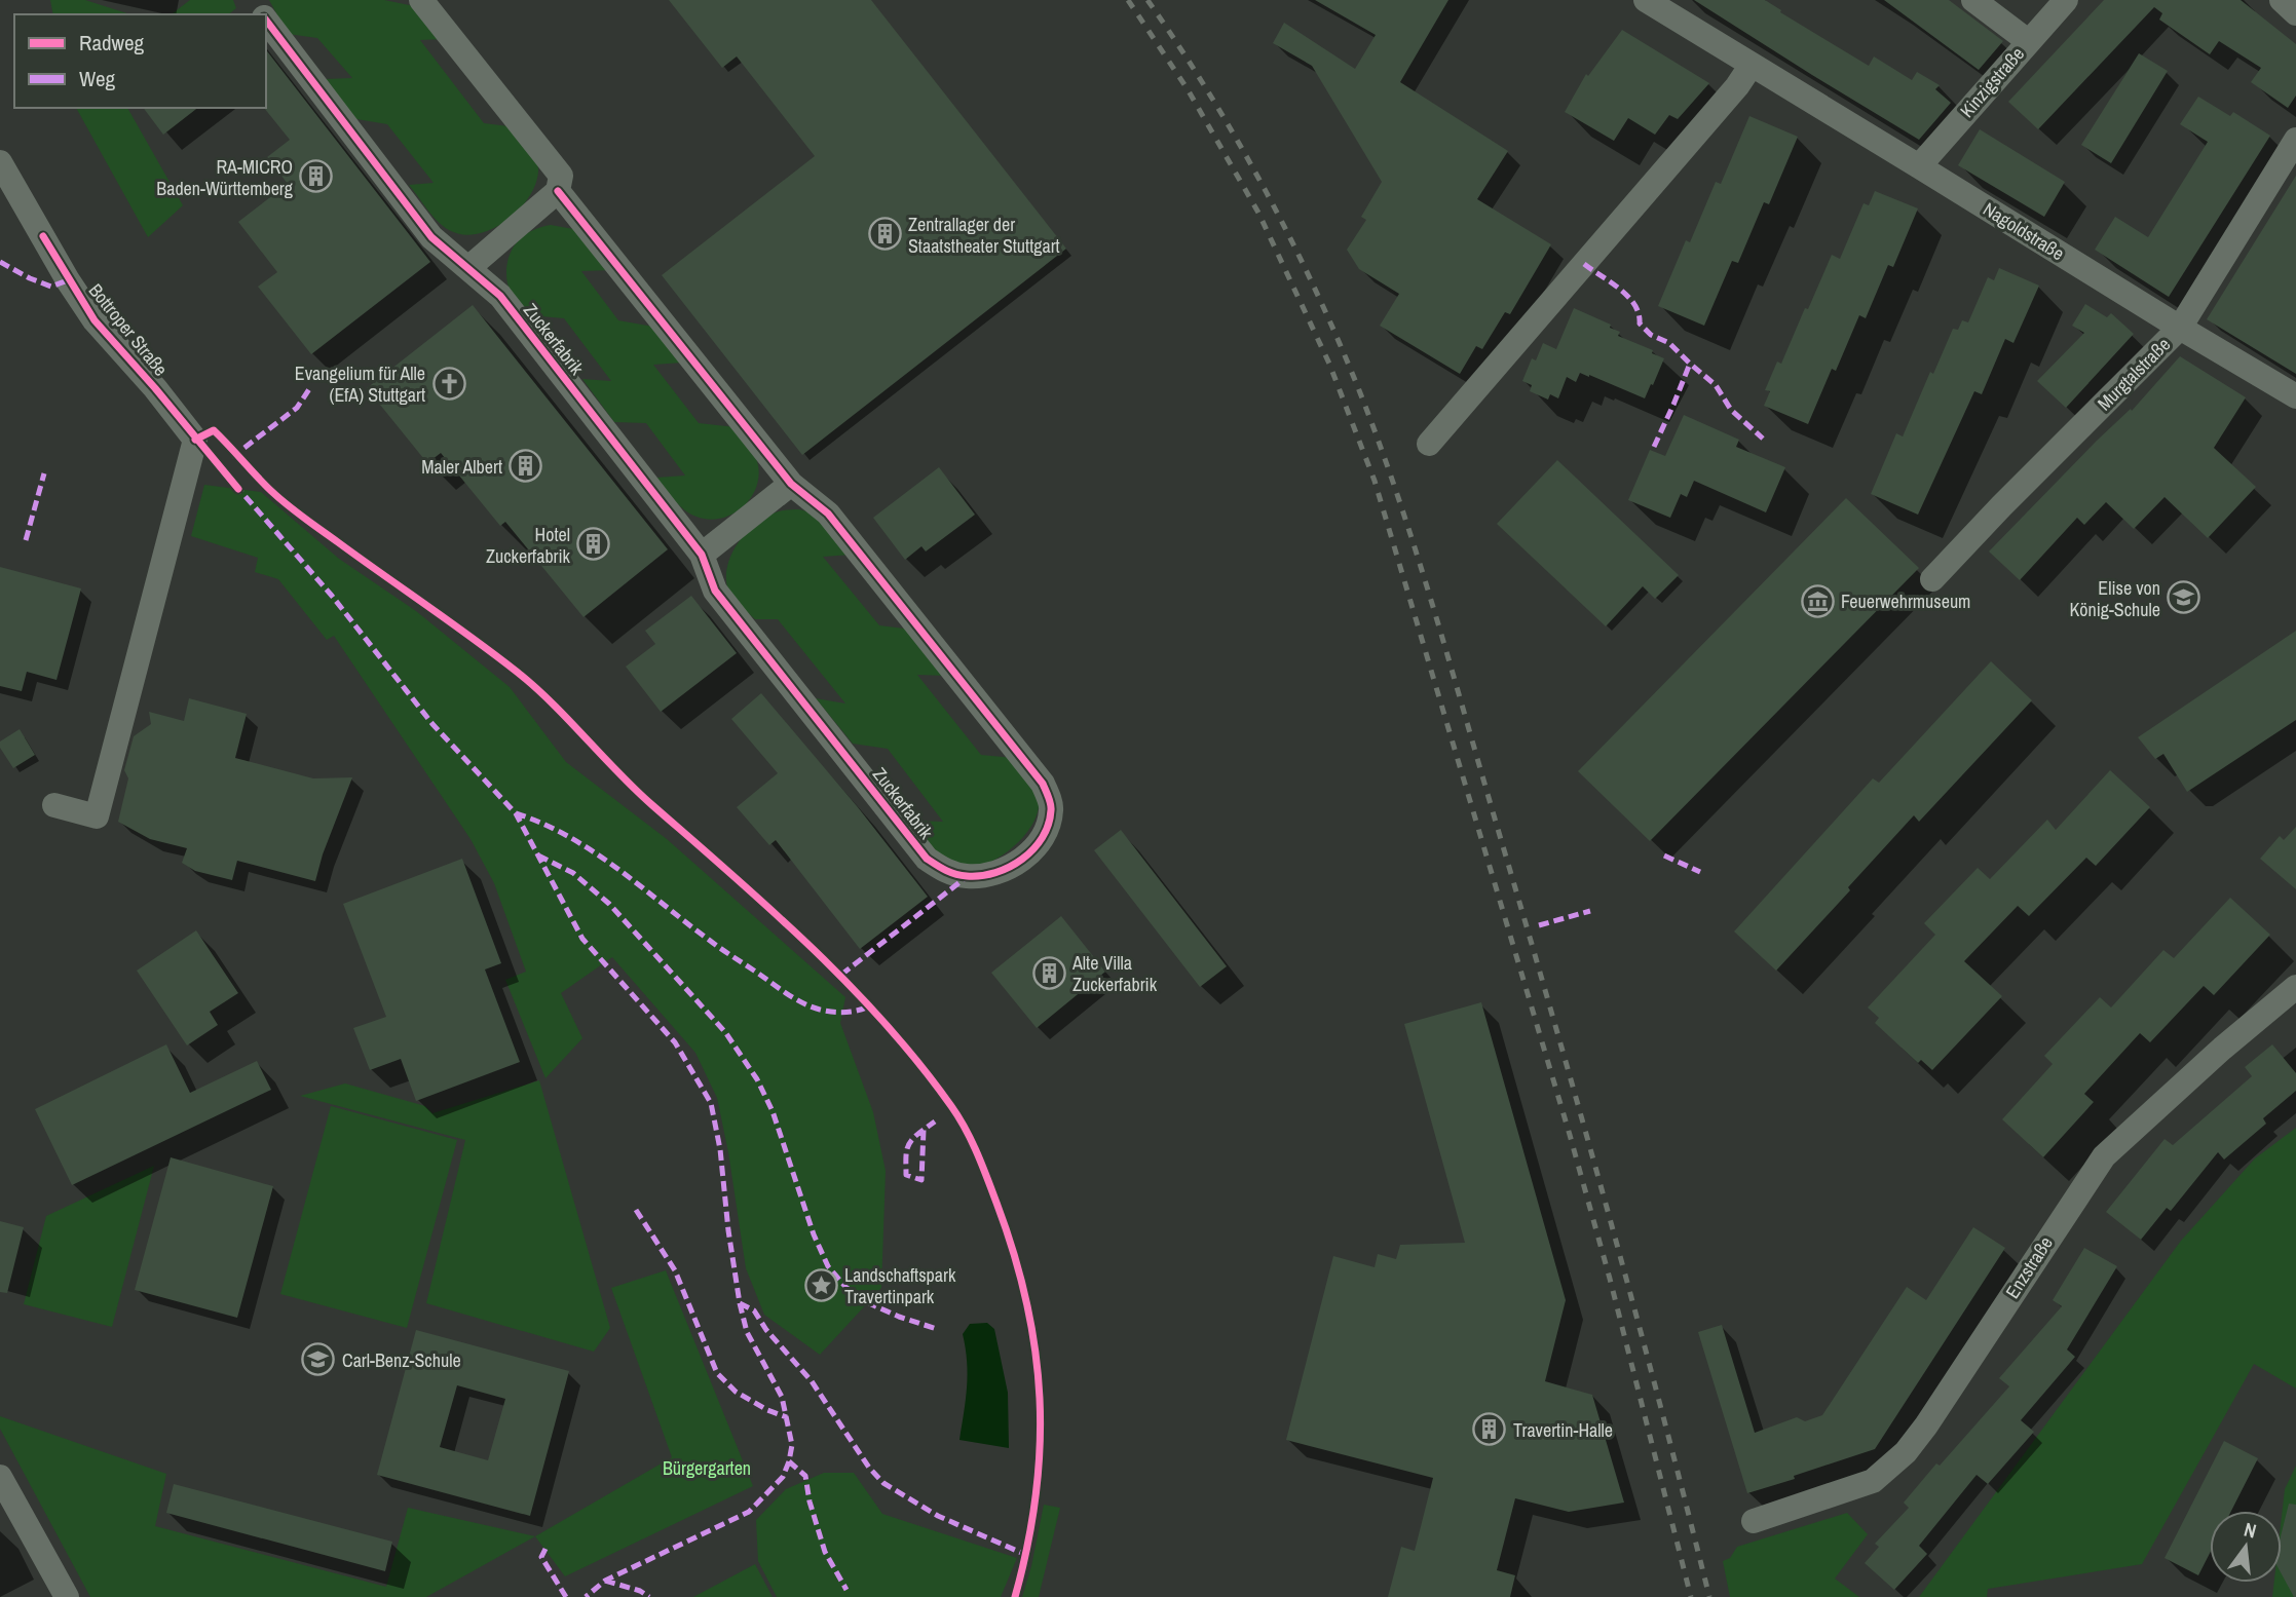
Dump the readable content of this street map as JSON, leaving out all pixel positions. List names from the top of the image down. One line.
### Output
{"streets":{"street":["Kinzigstraße","Nagoldstraße","Bottroper Straße","Zuckerfabrik","Murgtalstraße","Enzstraße"]},"crossings":[["Kinzigstraße","Nagoldstraße"],["Nagoldstraße","Murgtalstraße"]],"parks":["Bürgergarten"],"places":{"building":["RA-MICRO Baden-Württemberg","Zentrallager der Staatstheater Stuttgart","Maler Albert","Hotel Zuckerfabrik","Alte Villa Zuckerfabrik","Travertin-Halle"],"church":["Evangelium für Alle (EfA) Stuttgart"],"school or university":["Elise von König-Schule","Carl-Benz-Schule"],"museum":["Feuerwehrmuseum"],"place":["Landschaftspark Travertinpark"]},"legend":["Radweg","Weg"],"north":"top"}
